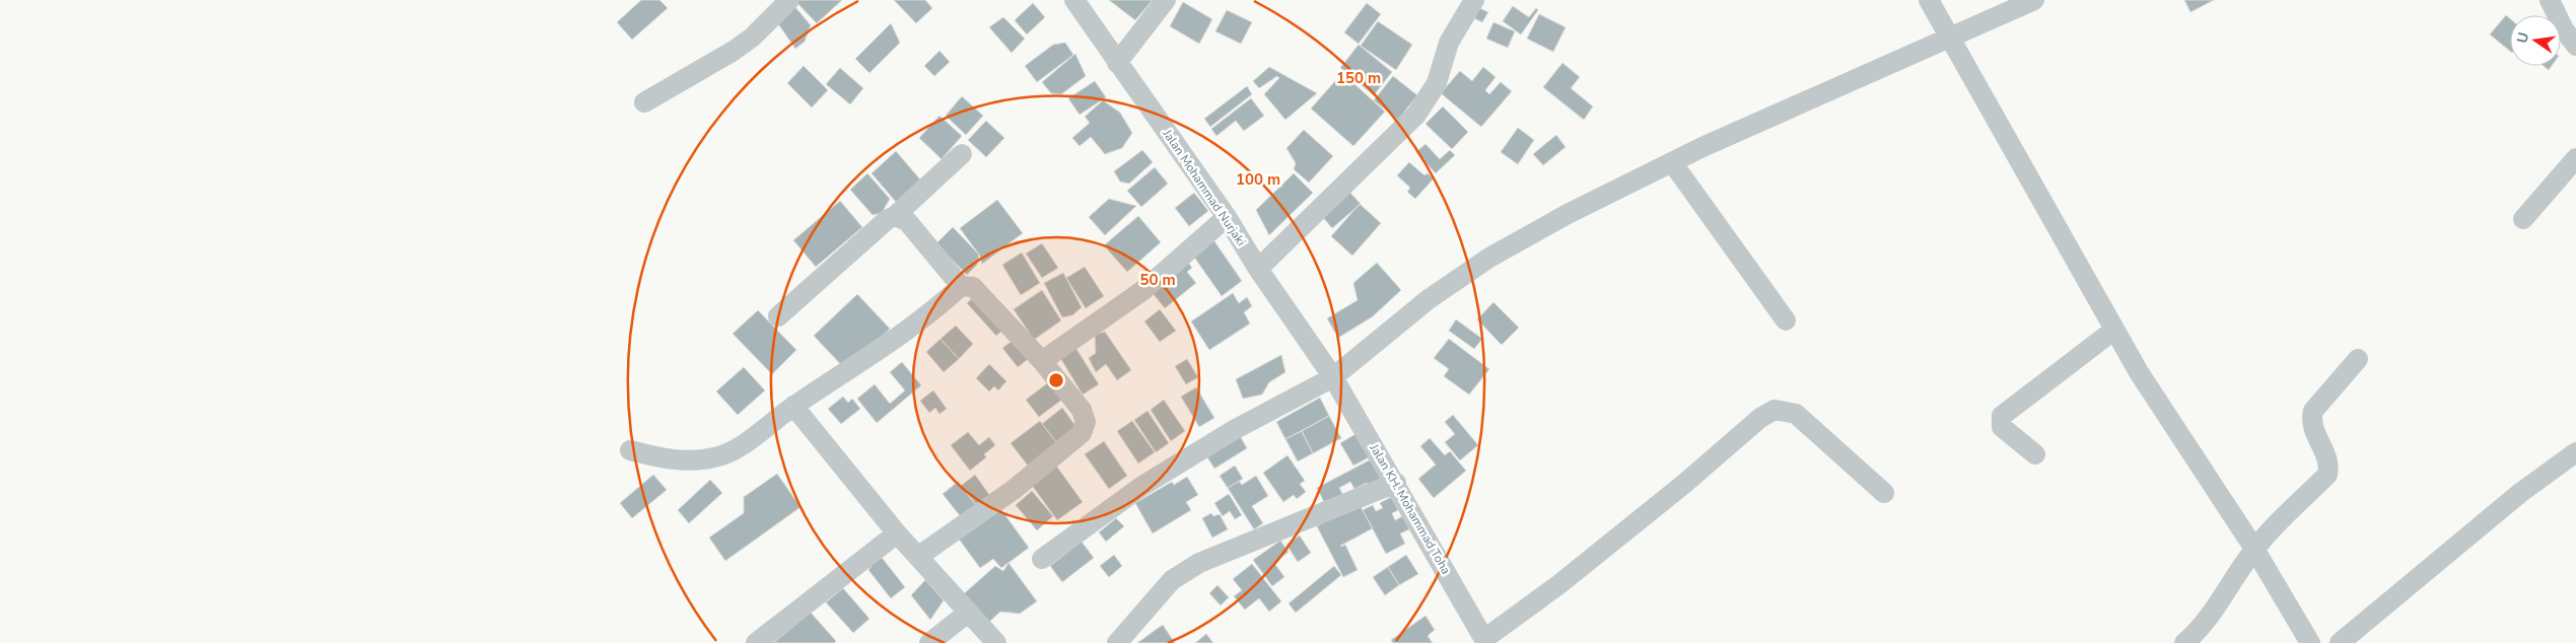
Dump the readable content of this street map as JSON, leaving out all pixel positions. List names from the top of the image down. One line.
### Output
{"streets":{"street":["Jalan Mohammad Nurjaki","Jalan KH. Mohammad Toha"]},"crossings":[["Jalan Mohammad Nurjaki","Jalan KH. Mohammad Toha"]],"north":"left","rings":["150 m","100 m","50 m"]}
